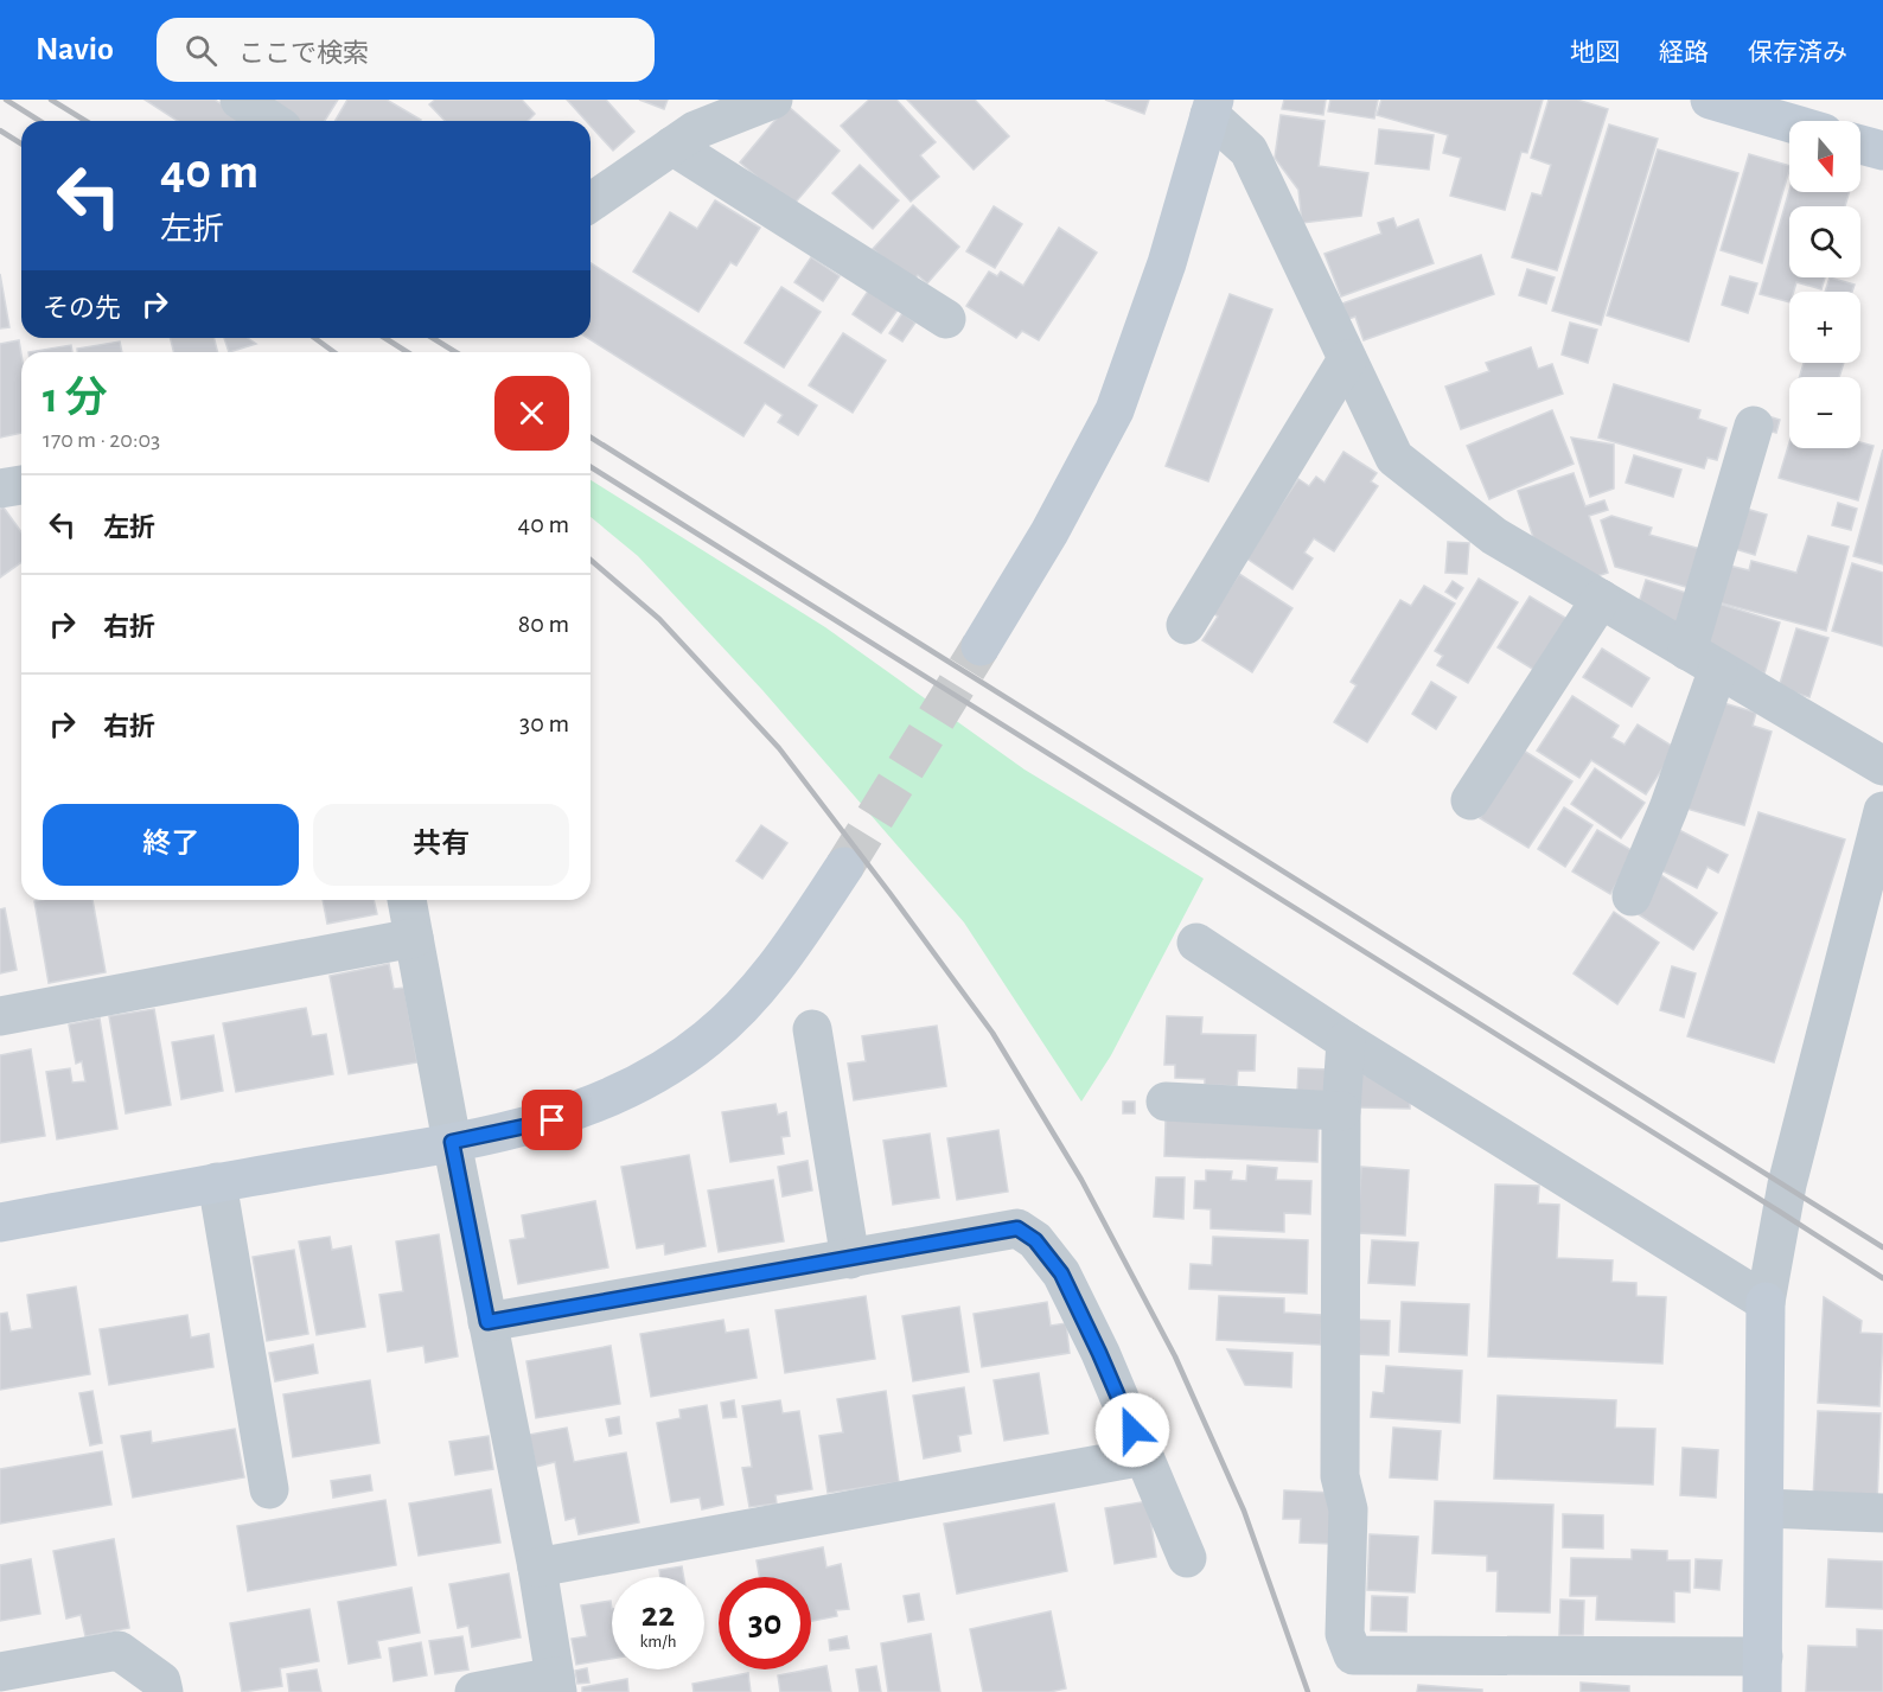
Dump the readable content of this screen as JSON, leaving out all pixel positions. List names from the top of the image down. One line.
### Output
{"north":"bottom","page":{"header":"Navio","search":"ここで検索","nav":["地図","経路","保存済み"],"map_buttons":["+","−"],"turn":["40 m","左折"],"then":"その先","heading":["1 分","170 m · 20:03"],"list":[{"name":"左折","value":"40 m"},{"name":"右折","value":"80 m"},{"name":"右折","value":"30 m"}],"buttons":["終了","共有"],"speed":"22 km/h","limit":"30"}}
